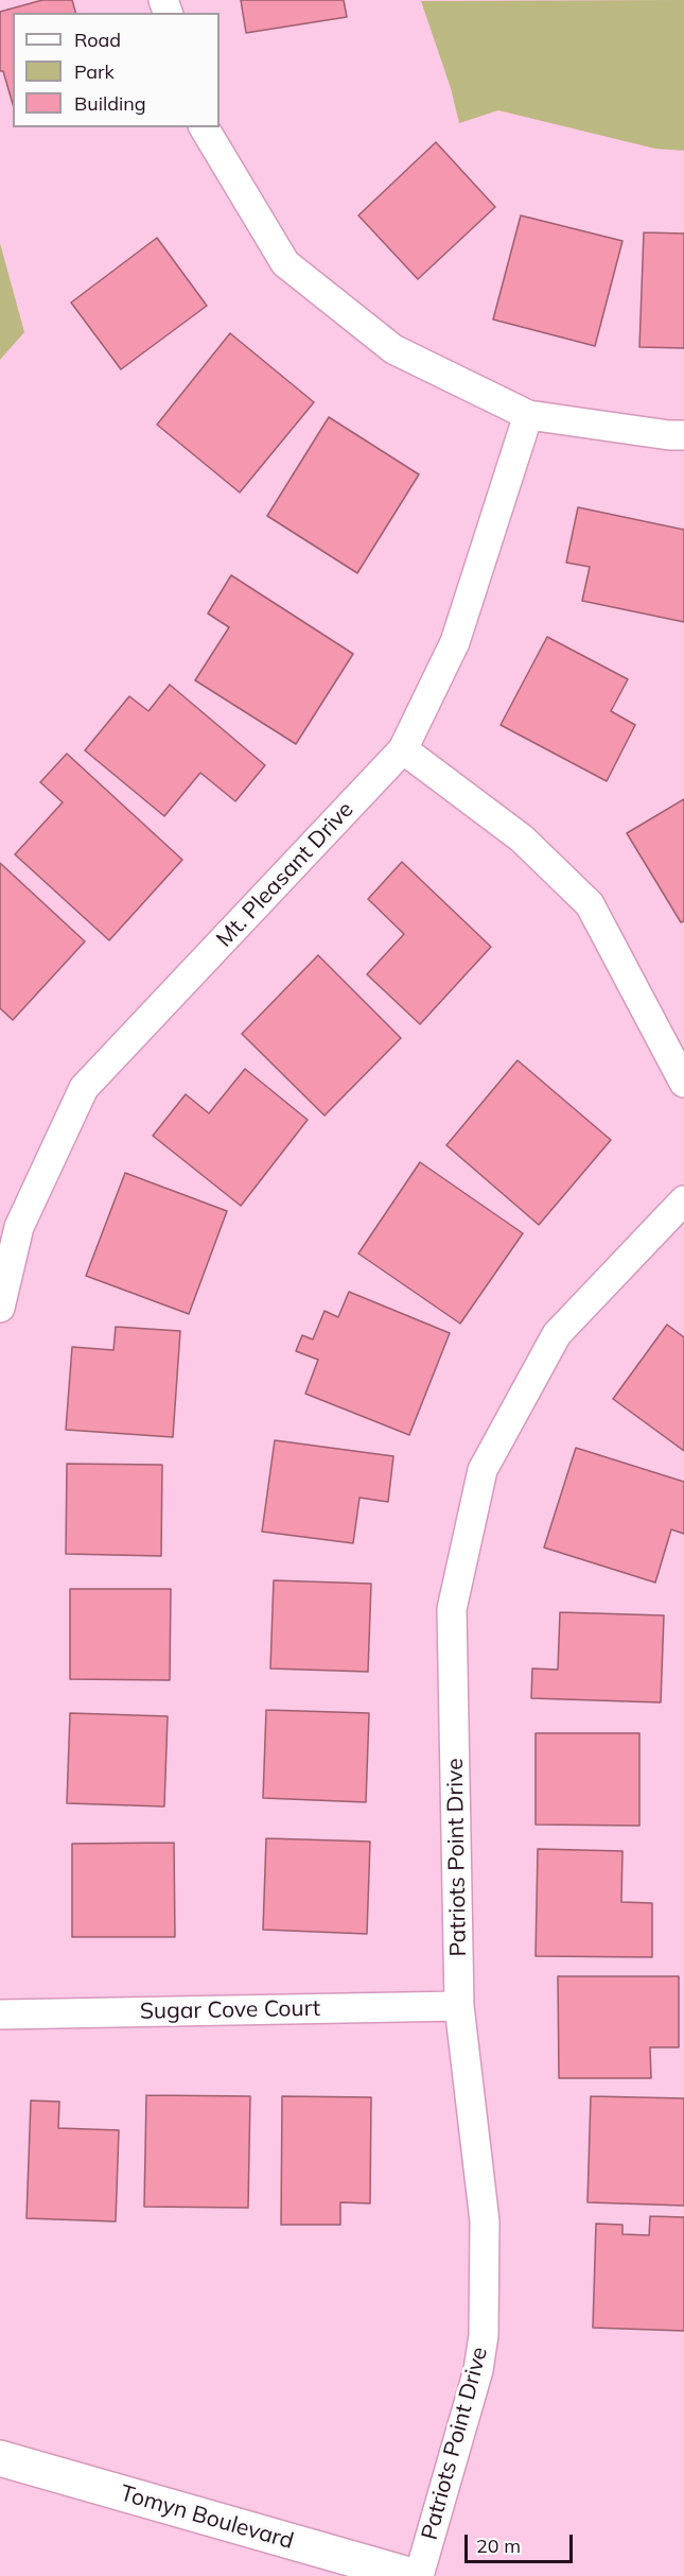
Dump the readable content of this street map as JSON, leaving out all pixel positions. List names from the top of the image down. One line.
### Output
{"streets":{"street":["Mt. Pleasant Drive","Patriots Point Drive","Sugar Cove Court","Tomyn Boulevard"]},"crossings":[["Patriots Point Drive","Sugar Cove Court"]],"legend":["Road","Park","Building"],"scale_bar":"20 m"}
